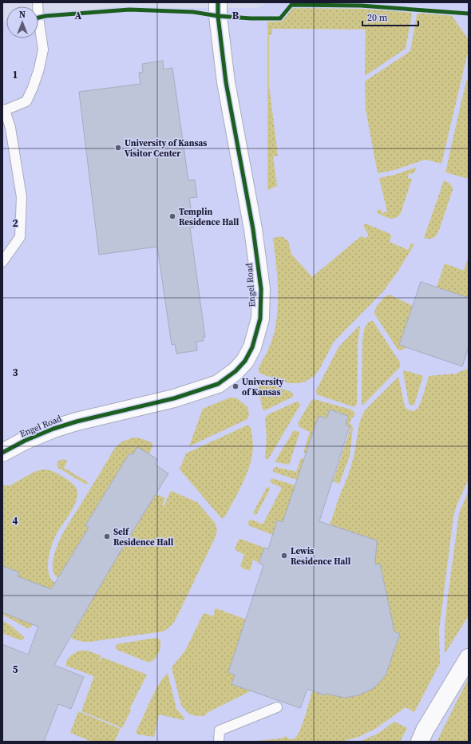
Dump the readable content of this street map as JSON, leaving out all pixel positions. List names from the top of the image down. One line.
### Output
{"streets":{"street":["Engel Road"]},"places":["University of Kansas Visitor Center","Templin Residence Hall","University of Kansas","Self Residence Hall","Lewis Residence Hall"],"scale_bar":"20 m","north":"top","grid":{"columns":["A","B"],"rows":["1","2","3","4","5"]}}
